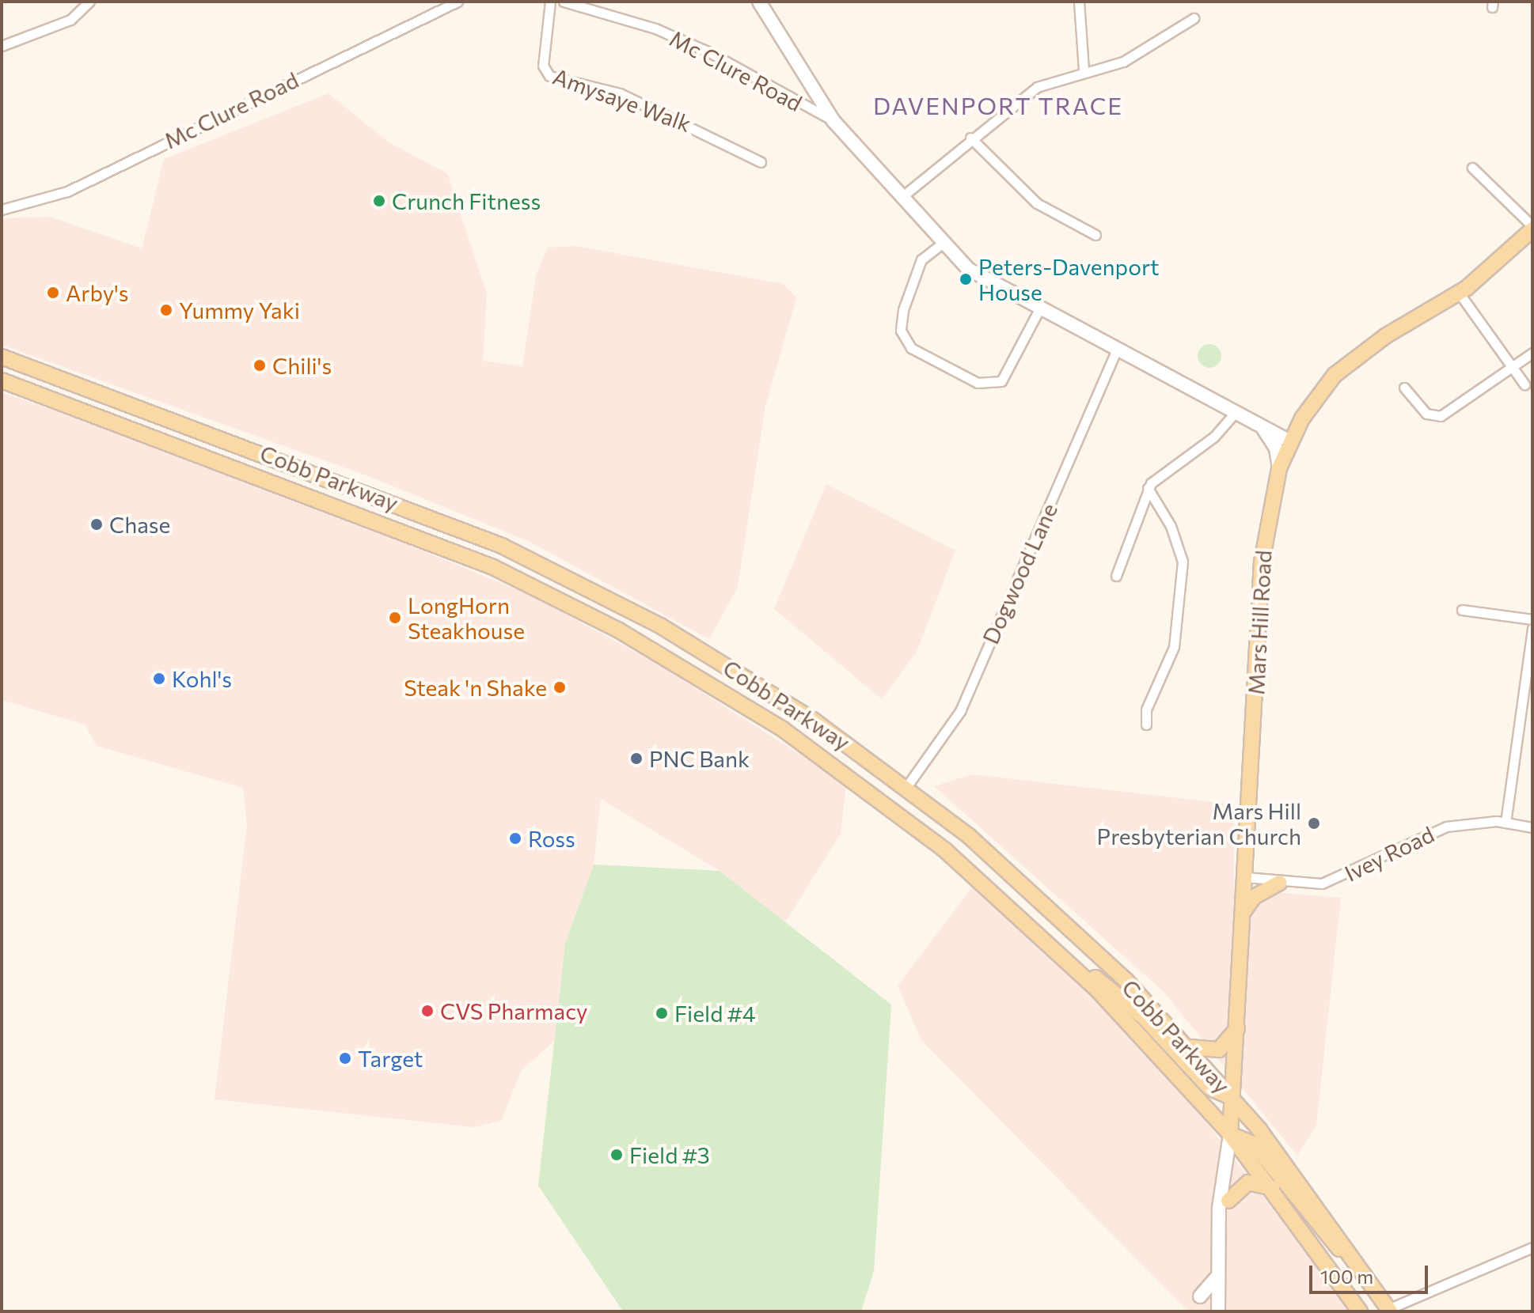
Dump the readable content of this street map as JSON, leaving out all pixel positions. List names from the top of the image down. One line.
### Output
{"streets":{"main road":["Cobb Parkway","Mars Hill Road"],"street":["Mc Clure Road","Amysaye Walk","Dogwood Lane","Ivey Road"]},"crossings":[["Cobb Parkway","Dogwood Lane"],["Cobb Parkway","Mars Hill Road"],["Mars Hill Road","Ivey Road"]],"districts":["DAVENPORT TRACE"],"places":["Crunch Fitness","Peters-Davenport House","Arby's","Yummy Yaki","Chili's","Chase","LongHorn Steakhouse","Kohl's","Steak 'n Shake","PNC Bank","Mars Hill Presbyterian Church","Ross","CVS Pharmacy","Field #4","Target","Field #3"],"scale_bar":"100 m"}
